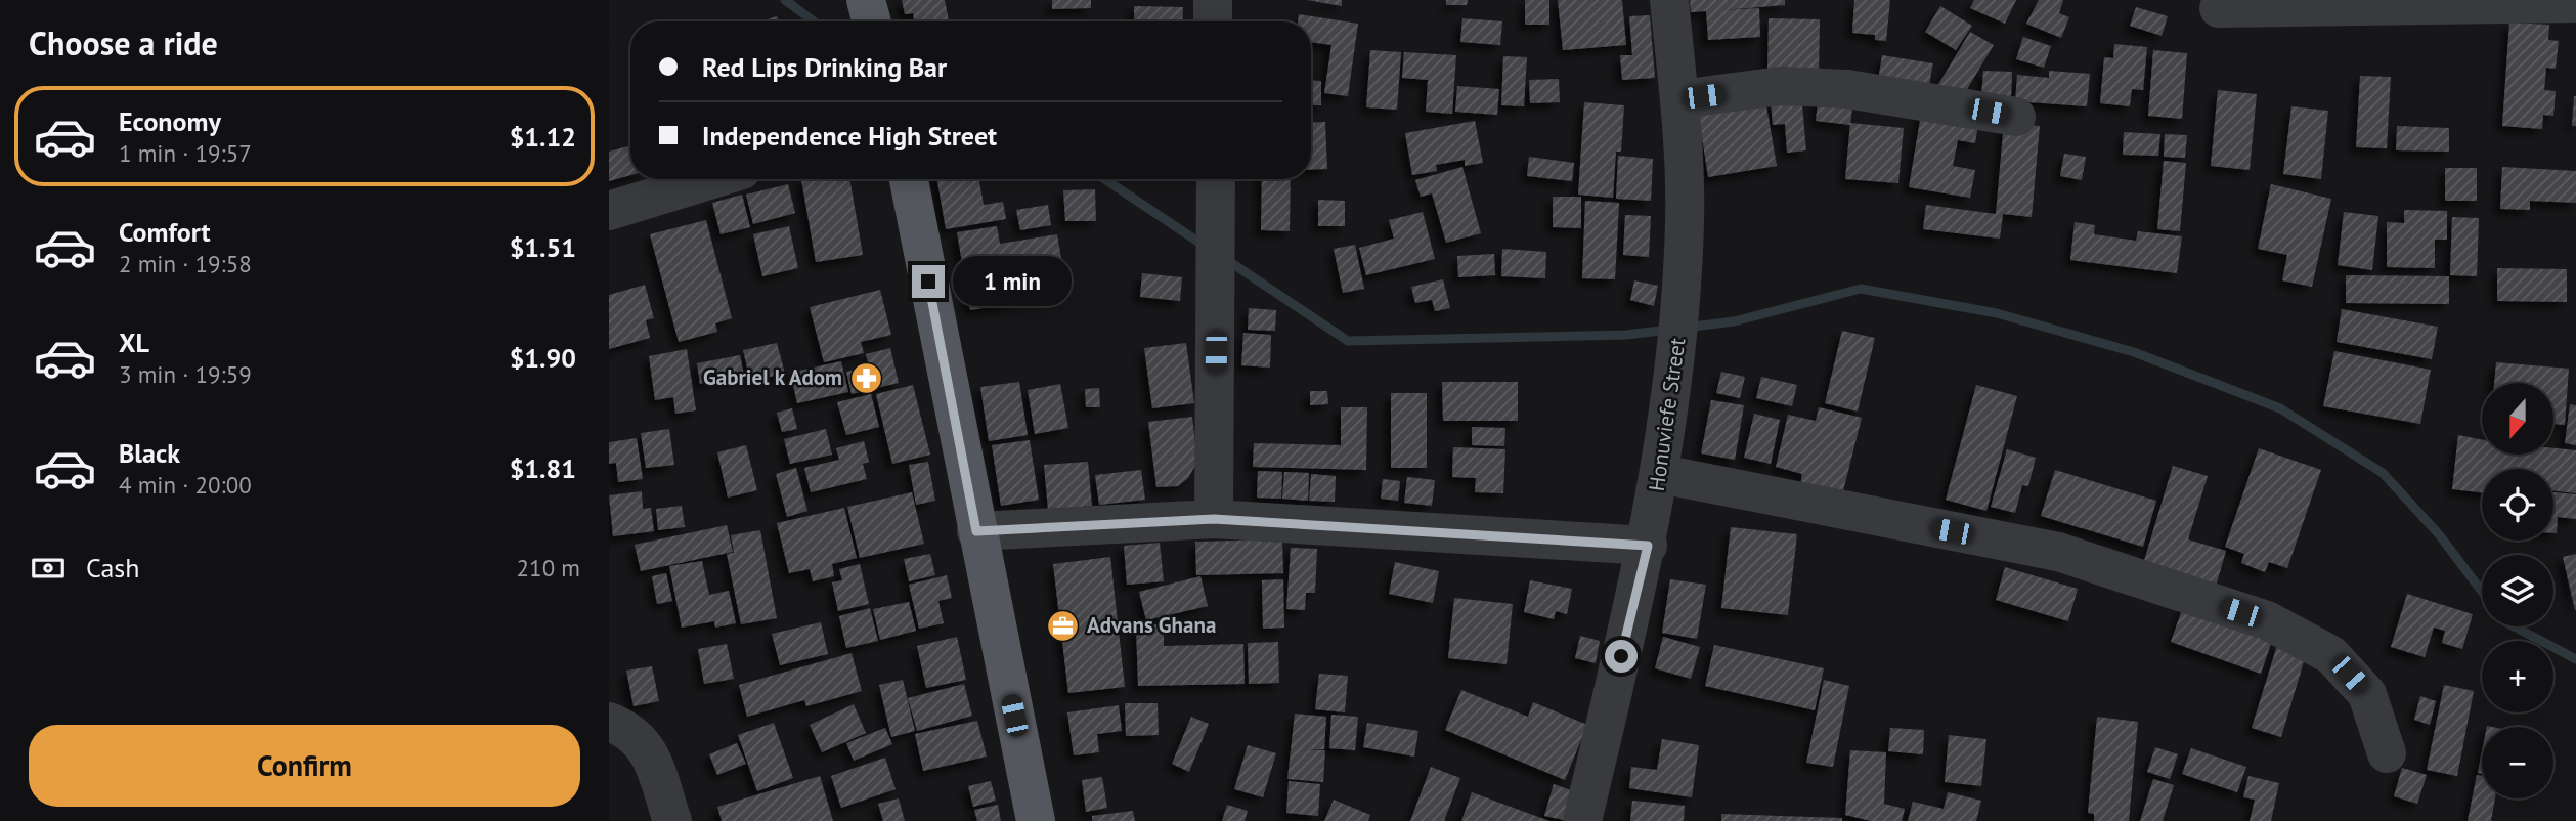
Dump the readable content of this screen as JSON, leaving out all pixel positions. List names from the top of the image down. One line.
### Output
{"streets":{"street":["Honuviefe Street"]},"places":{"pharmacy":["Gabriel k Adom"],"office":["Advans Ghana"]},"north":"bottom","page":{"heading":"Choose a ride","banner":["Red Lips Drinking Bar","Independence High Street"],"list":[{"name":"Economy","note":"1 min · 19:57","value":"$1.12"},{"name":"Comfort","note":"2 min · 19:58","value":"$1.51"},{"name":"XL","note":"3 min · 19:59","value":"$1.90"},{"name":"Black","note":"4 min · 20:00","value":"$1.81"}],"bubble":"1 min","map_buttons":["+","−"],"pay":["Cash","210 m"],"buttons":"Confirm"}}
